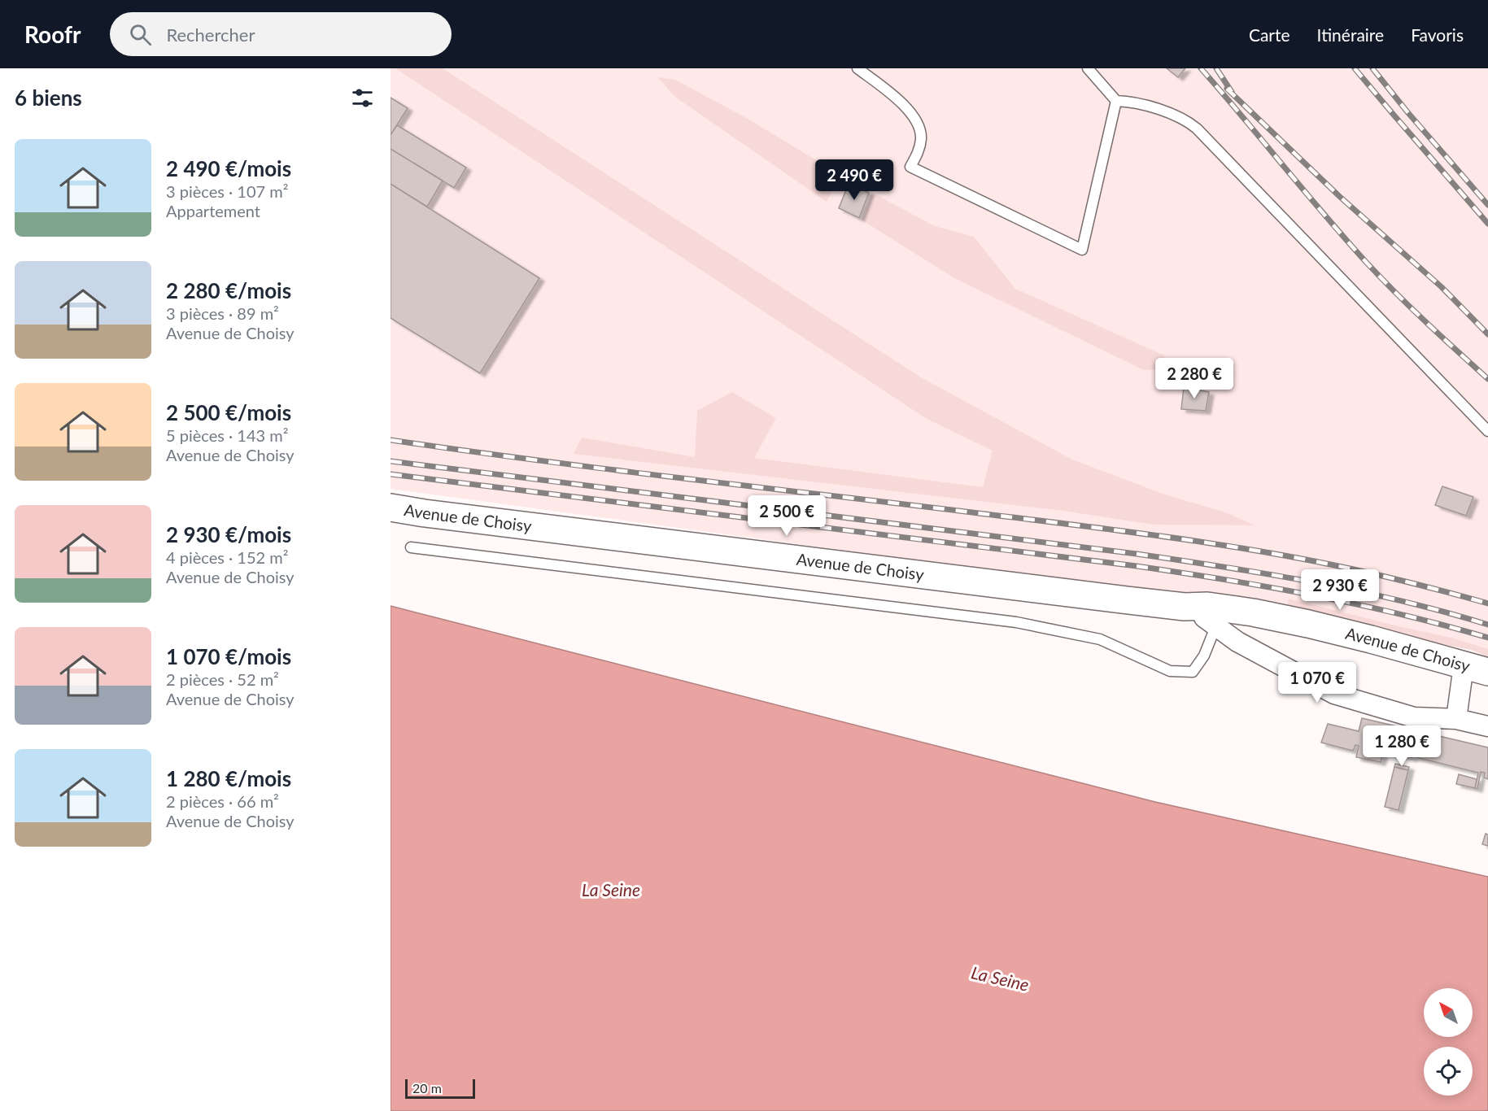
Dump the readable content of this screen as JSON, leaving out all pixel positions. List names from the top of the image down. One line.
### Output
{"streets":{"main road":["Avenue de Choisy"]},"water":["La Seine"],"scale_bar":"20 m","north":"top left","page":{"header":"Roofr","search":"Rechercher","nav":["Carte","Itinéraire","Favoris"],"heading":"6 biens","list":[{"name":"2 490 €/mois","note":"3 pièces · 107 m² · Appartement"},{"name":"2 280 €/mois","note":"3 pièces · 89 m² · Avenue de Choisy"},{"name":"2 500 €/mois","note":"5 pièces · 143 m² · Avenue de Choisy"},{"name":"2 930 €/mois","note":"4 pièces · 152 m² · Avenue de Choisy"},{"name":"1 070 €/mois","note":"2 pièces · 52 m² · Avenue de Choisy"},{"name":"1 280 €/mois","note":"2 pièces · 66 m² · Avenue de Choisy"}],"price":["2 490 €","2 280 €","2 500 €","2 930 €","1 070 €","1 280 €"],"scale":"20 m"}}
